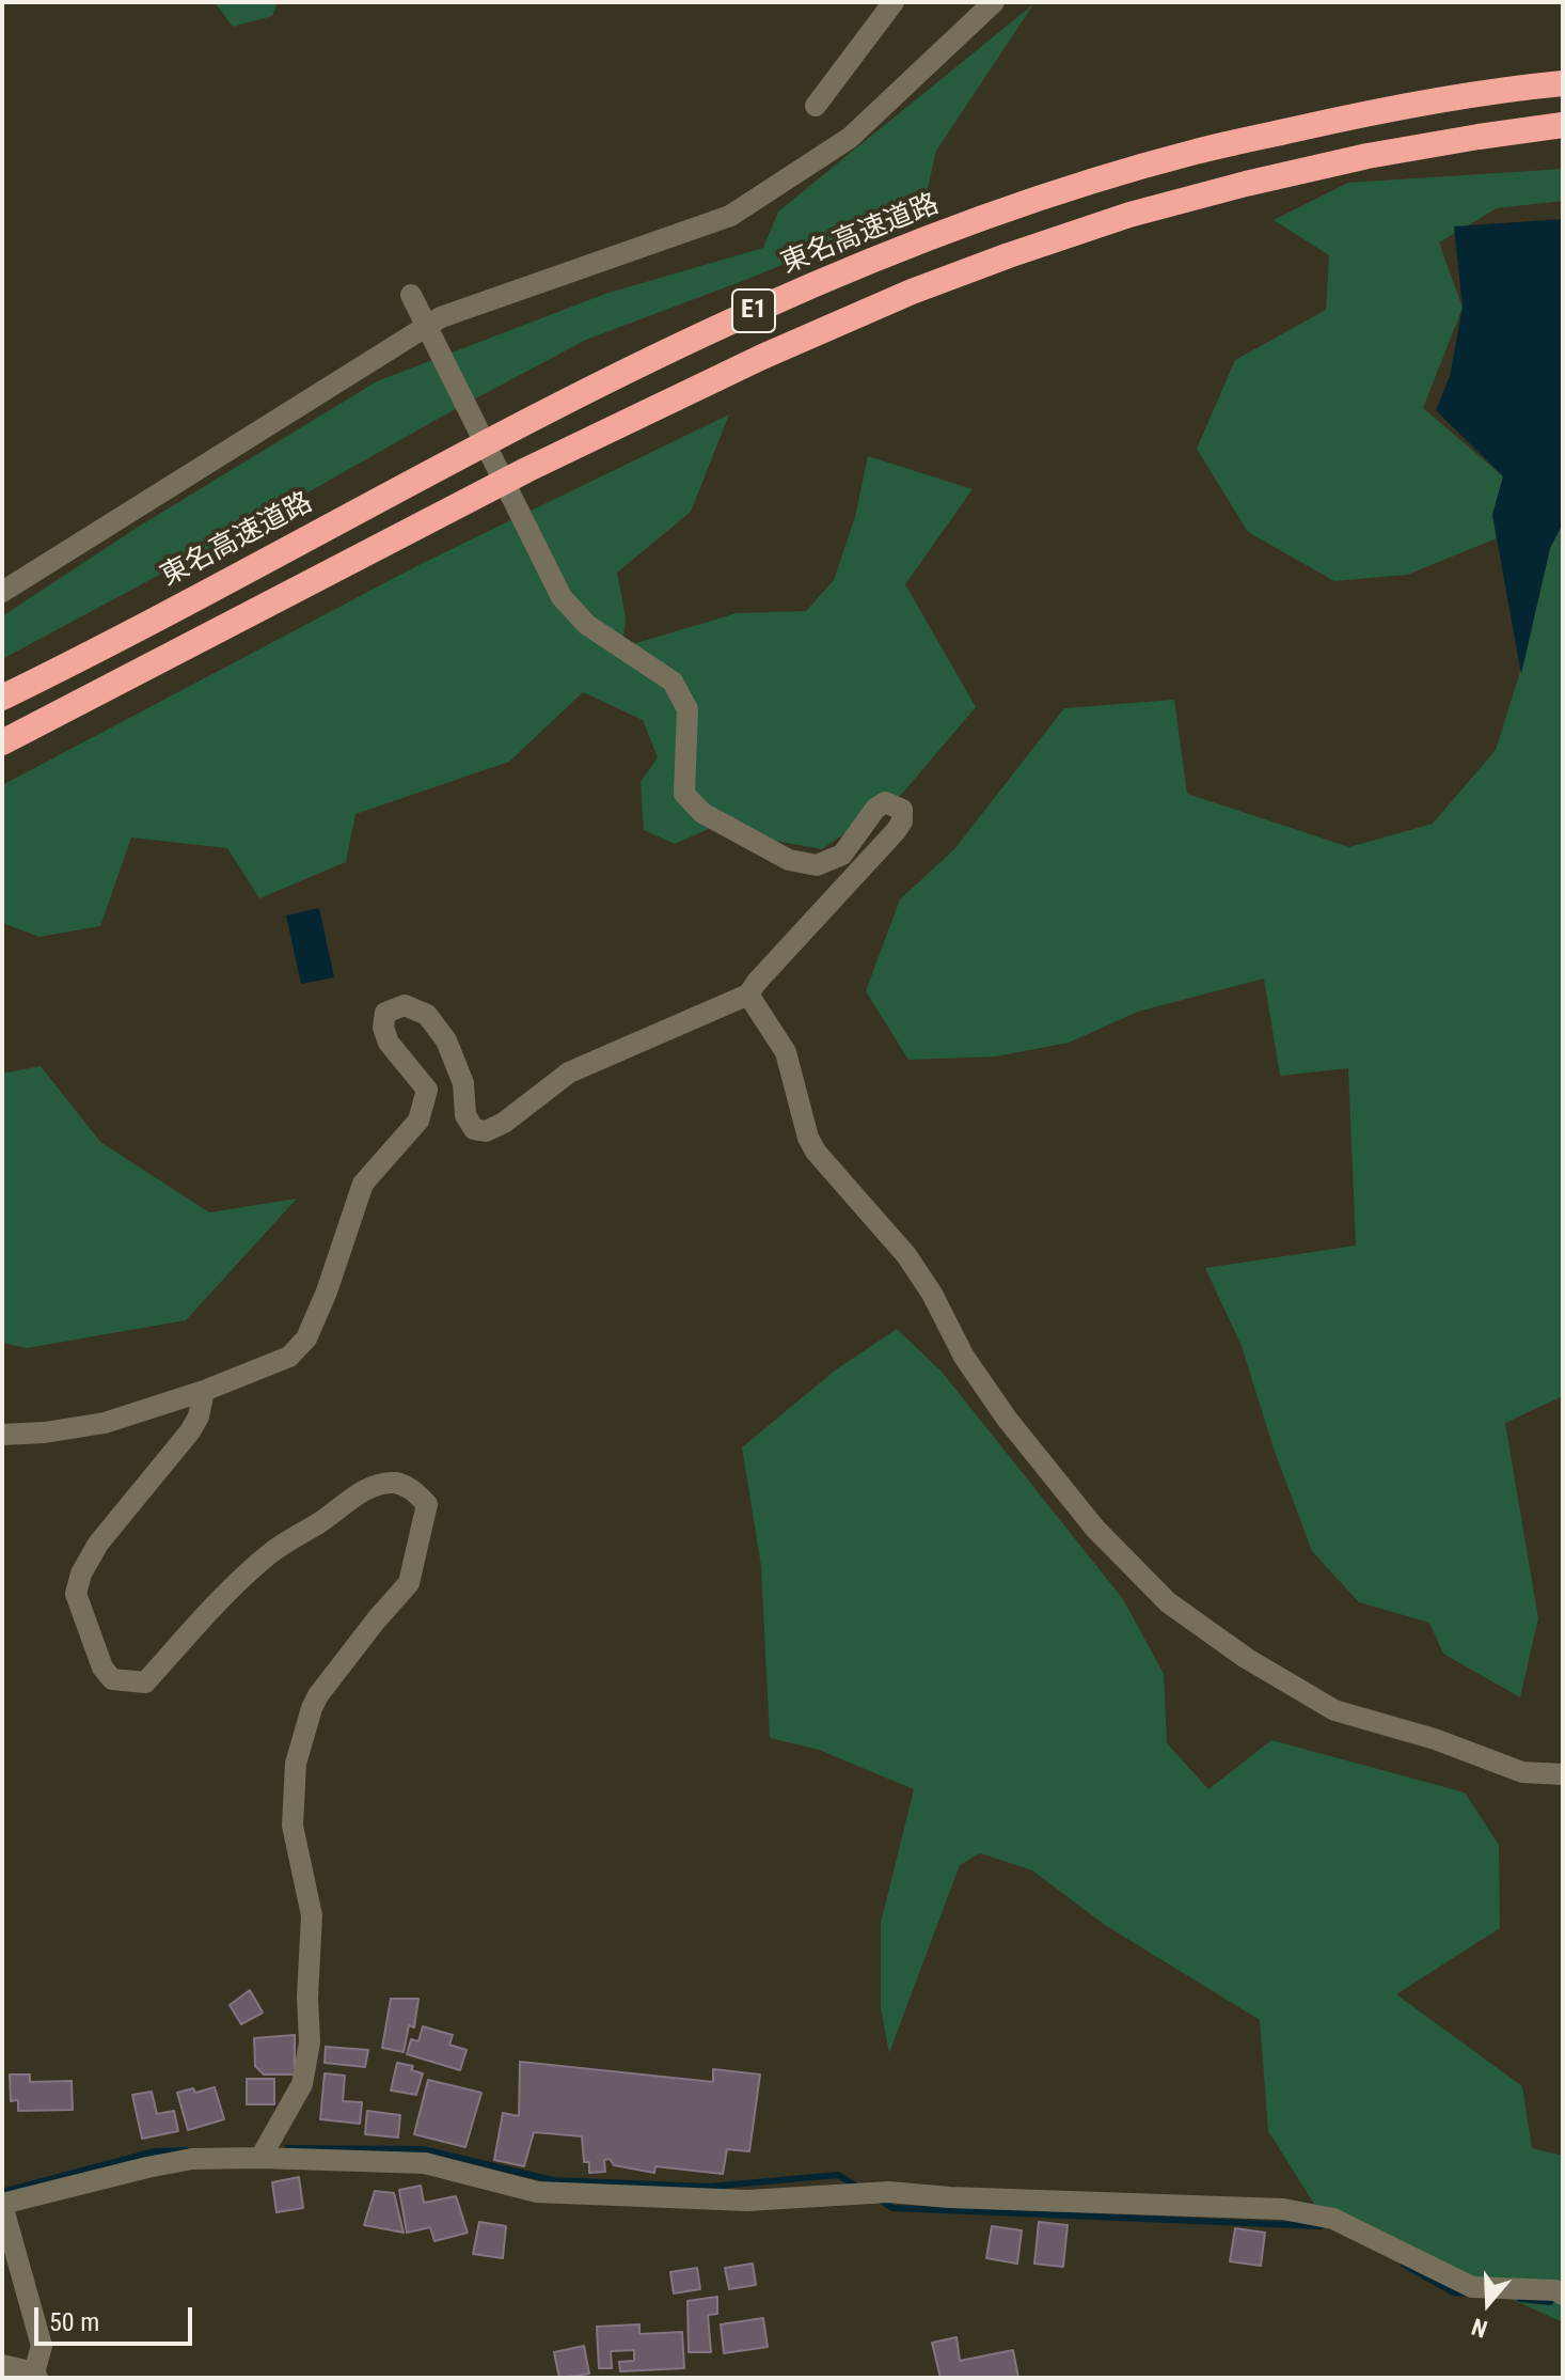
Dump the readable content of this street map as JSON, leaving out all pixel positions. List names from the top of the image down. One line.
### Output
{"streets":{"highway":["東名高速道路","E1"]},"scale_bar":"50 m","north":"bottom"}
